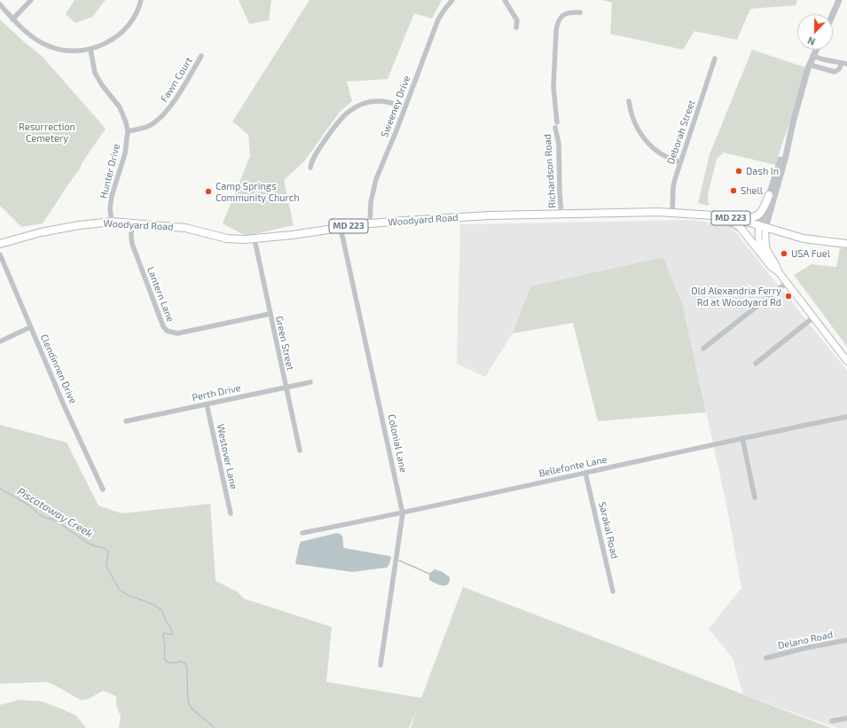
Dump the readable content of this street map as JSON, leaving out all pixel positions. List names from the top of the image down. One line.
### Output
{"streets":{"main road":["MD 223","Woodyard Road"],"street":["Fawn Court","Sweeney Drive","Deborah Street","Hunter Drive","Richardson Road","Lantern Lane","Green Street","Clendinnen Drive","Perth Drive","Colonial Lane","Westover Lane","Bellefonte Lane","Sarakal Road","Delano Road"]},"crossings":[["Fawn Court","Hunter Drive"],["Sweeney Drive","Woodyard Road"],["Deborah Street","Woodyard Road"],["Hunter Drive","Woodyard Road"],["Richardson Road","Woodyard Road"],["Woodyard Road","Lantern Lane"],["Woodyard Road","Green Street"],["Woodyard Road","Colonial Lane"],["Lantern Lane","Green Street"],["Green Street","Perth Drive"],["Perth Drive","Westover Lane"],["Colonial Lane","Bellefonte Lane"],["Bellefonte Lane","Sarakal Road"]],"water":["Piscataway Creek"],"parks":["Resurrection Cemetery"],"places":["Dash In","Shell","Camp Springs Community Church","USA Fuel","Old Alexandria Ferry Rd at Woodyard Rd"],"north":"bottom"}
